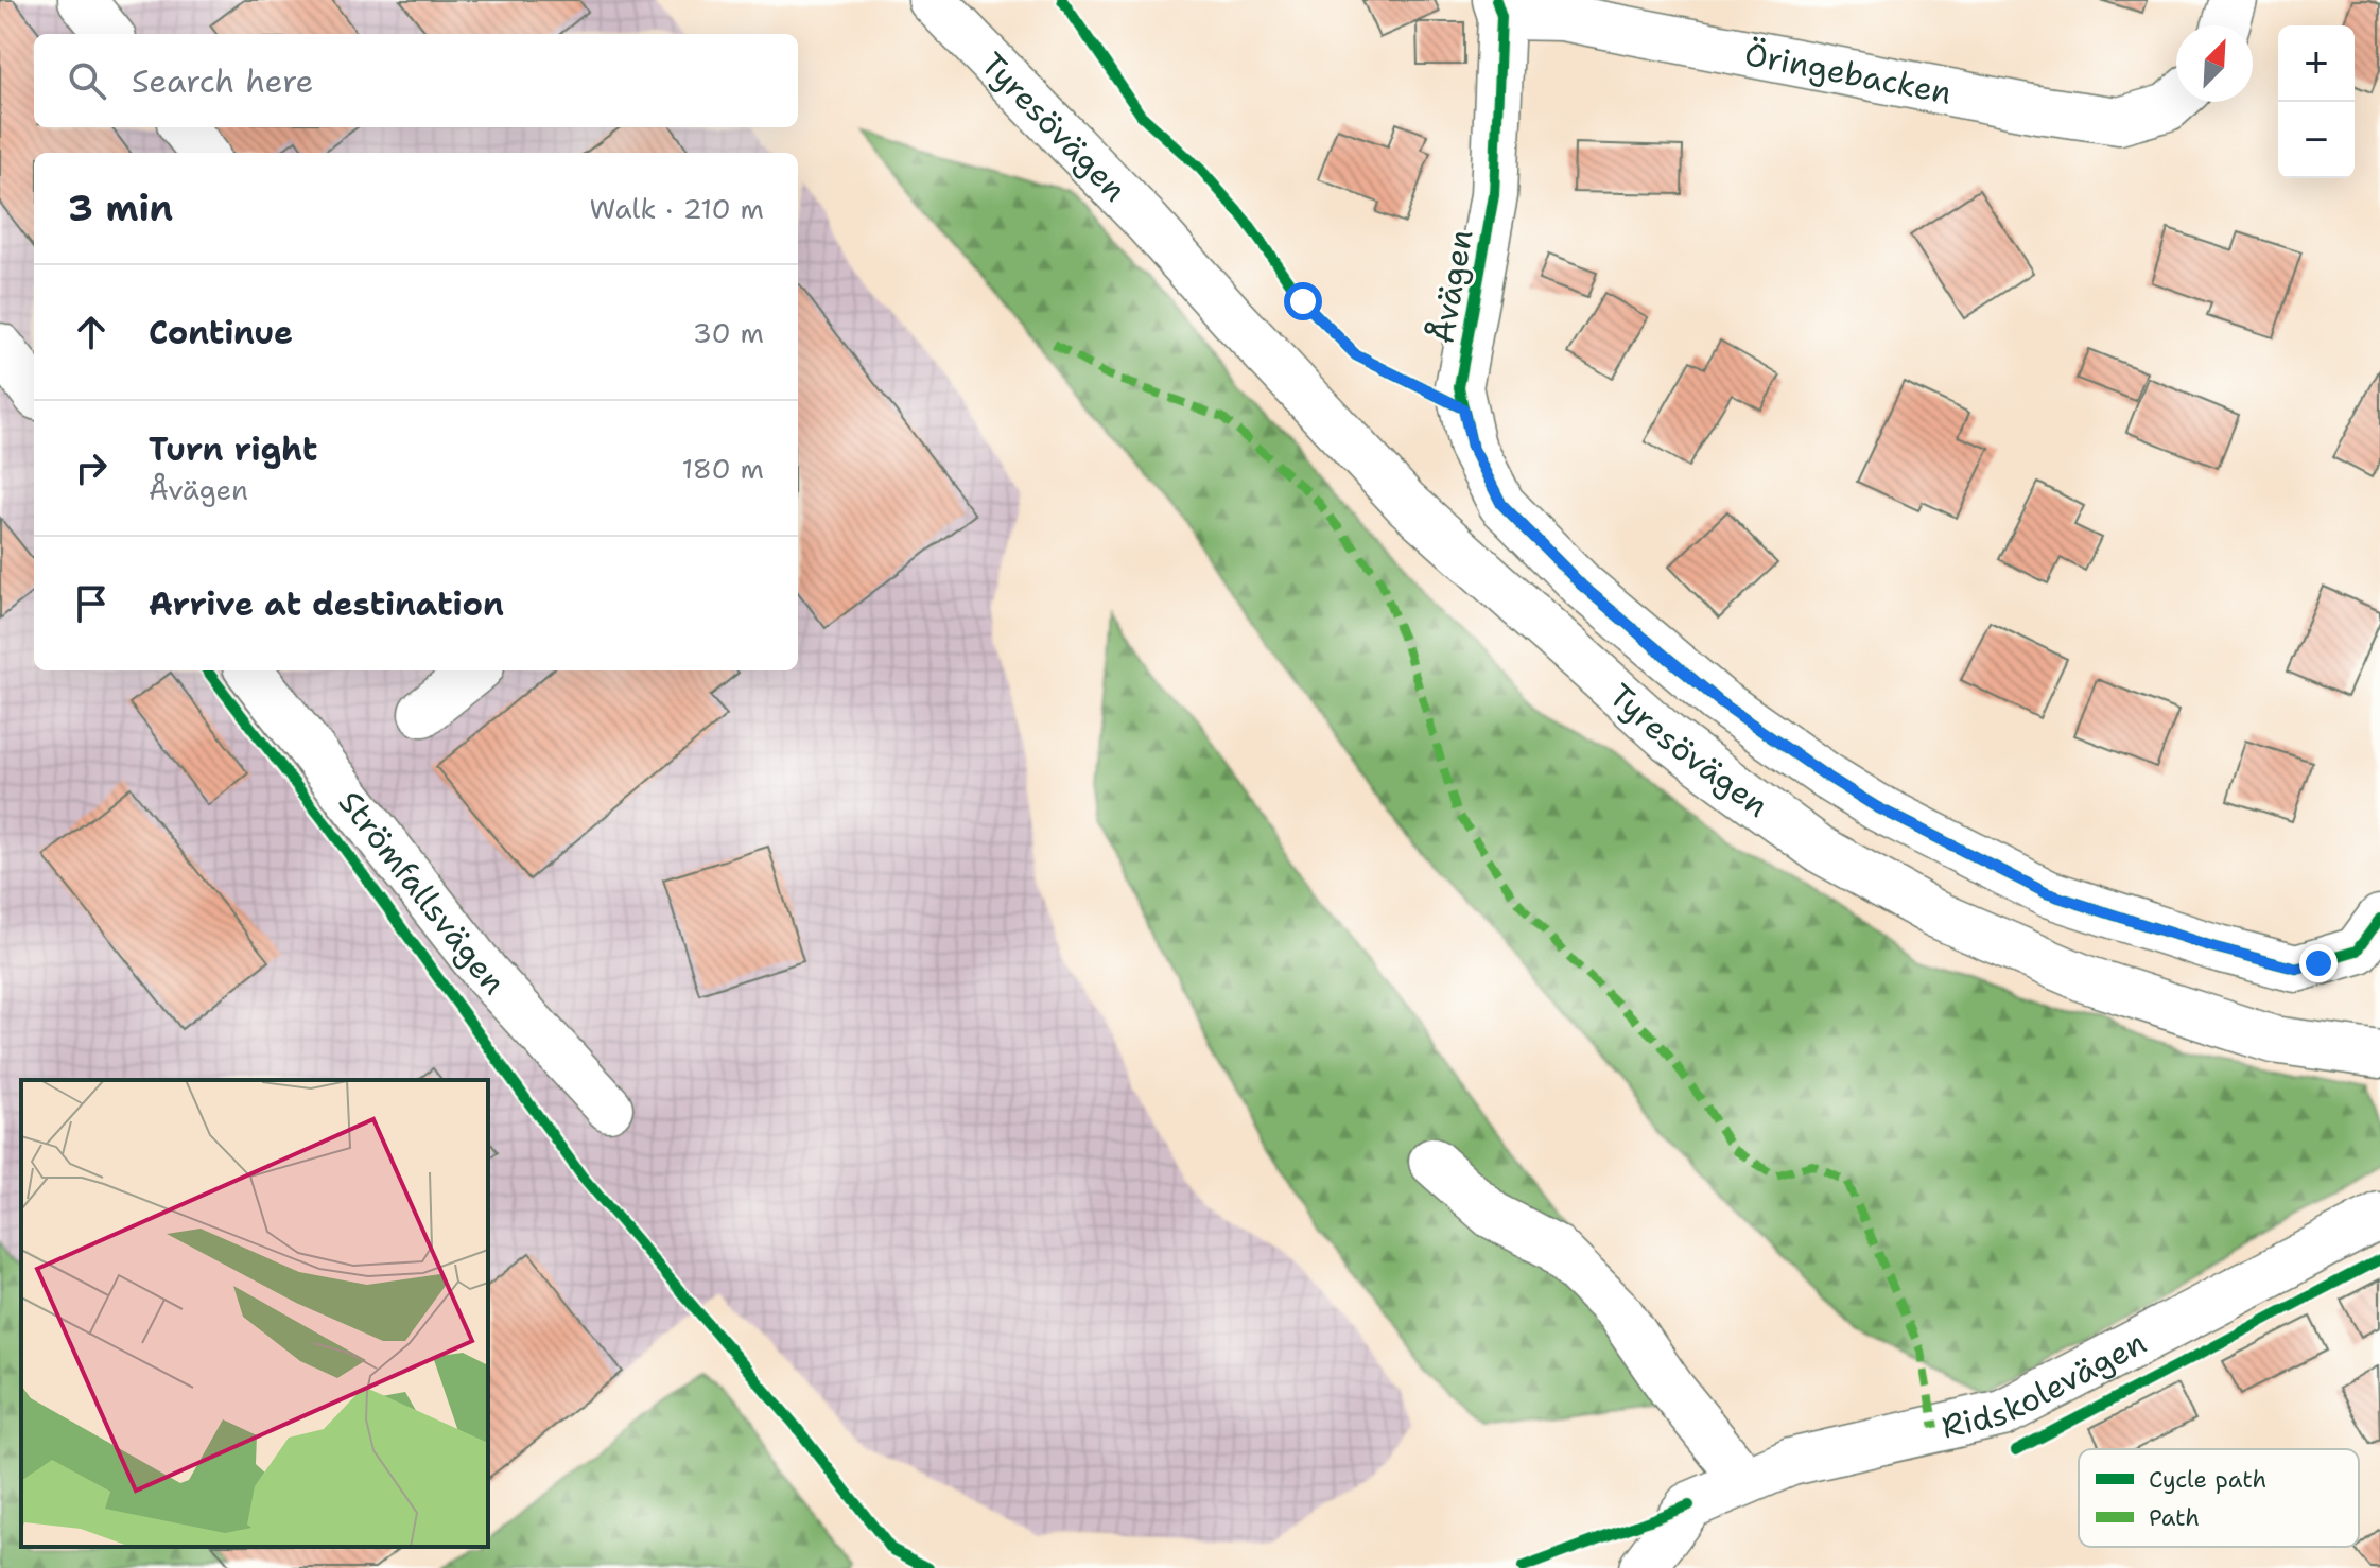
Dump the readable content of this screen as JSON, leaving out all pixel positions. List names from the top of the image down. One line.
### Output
{"streets":{"street":["Öringebacken","Tyresövägen","Åvägen","Strömfallsvägen","Ridskolevägen"]},"crossings":[["Öringebacken","Åvägen"]],"legend":["Cycle path","Path"],"north":"top right","page":{"map_buttons":["+","−"],"search":"Search here","heading":["3 min","Walk · 210 m"],"list":[["Continue","30 m"],["Turn right","Åvägen","180 m"],"Arrive at destination"]}}
